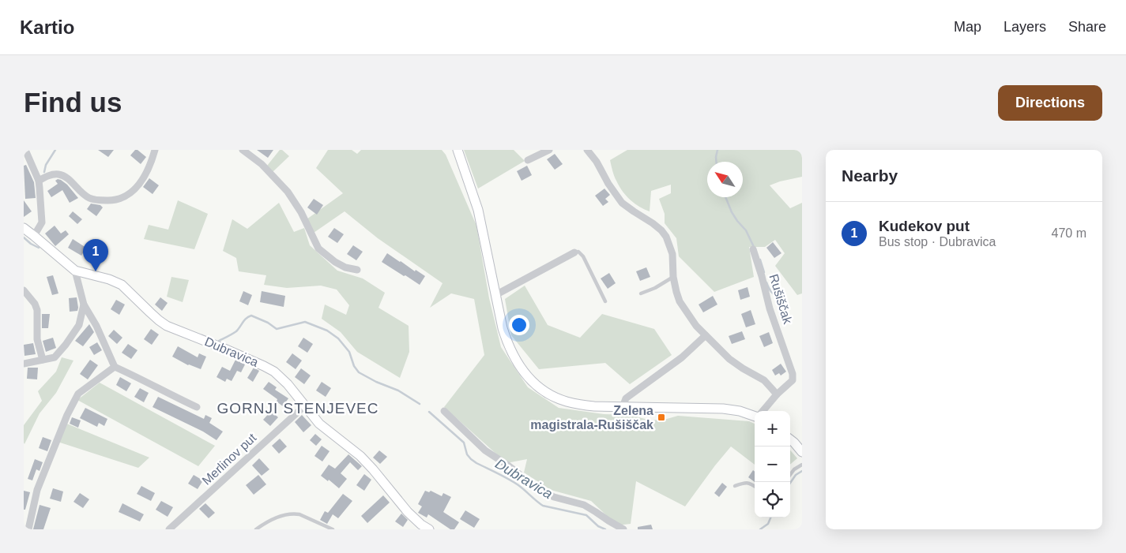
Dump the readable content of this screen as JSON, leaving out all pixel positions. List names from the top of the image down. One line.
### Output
{"streets":{"street":["Rušiščak","Dubravica","Merlinov put"]},"crossings":[["Dubravica","Merlinov put"]],"districts":["GORNJI STENJEVEC"],"water":["Dubravica"],"places":{"transit":["Zelena magistrala-Rušiščak"]},"north":"top left","page":{"header":"Kartio","nav":["Map","Layers","Share"],"buttons":"Directions","title":"Find us","heading":"Nearby","list":[{"mark":"1","name":"Kudekov put","note":"Bus stop · Dubravica","value":"470 m"}],"pins":"1","map_buttons":["+","−"]}}
